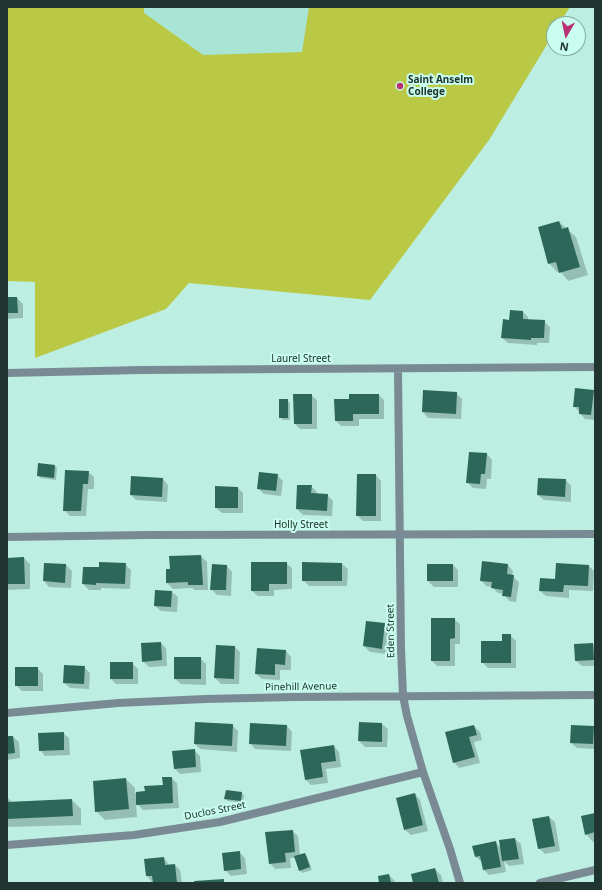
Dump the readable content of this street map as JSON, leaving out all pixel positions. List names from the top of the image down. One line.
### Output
{"streets":{"street":["Laurel Street","Holly Street","Eden Street","Pinehill Avenue","Duclos Street"]},"crossings":[["Laurel Street","Eden Street"],["Holly Street","Eden Street"],["Eden Street","Pinehill Avenue"],["Eden Street","Duclos Street"]],"places":["Saint Anselm College"],"north":"bottom"}
